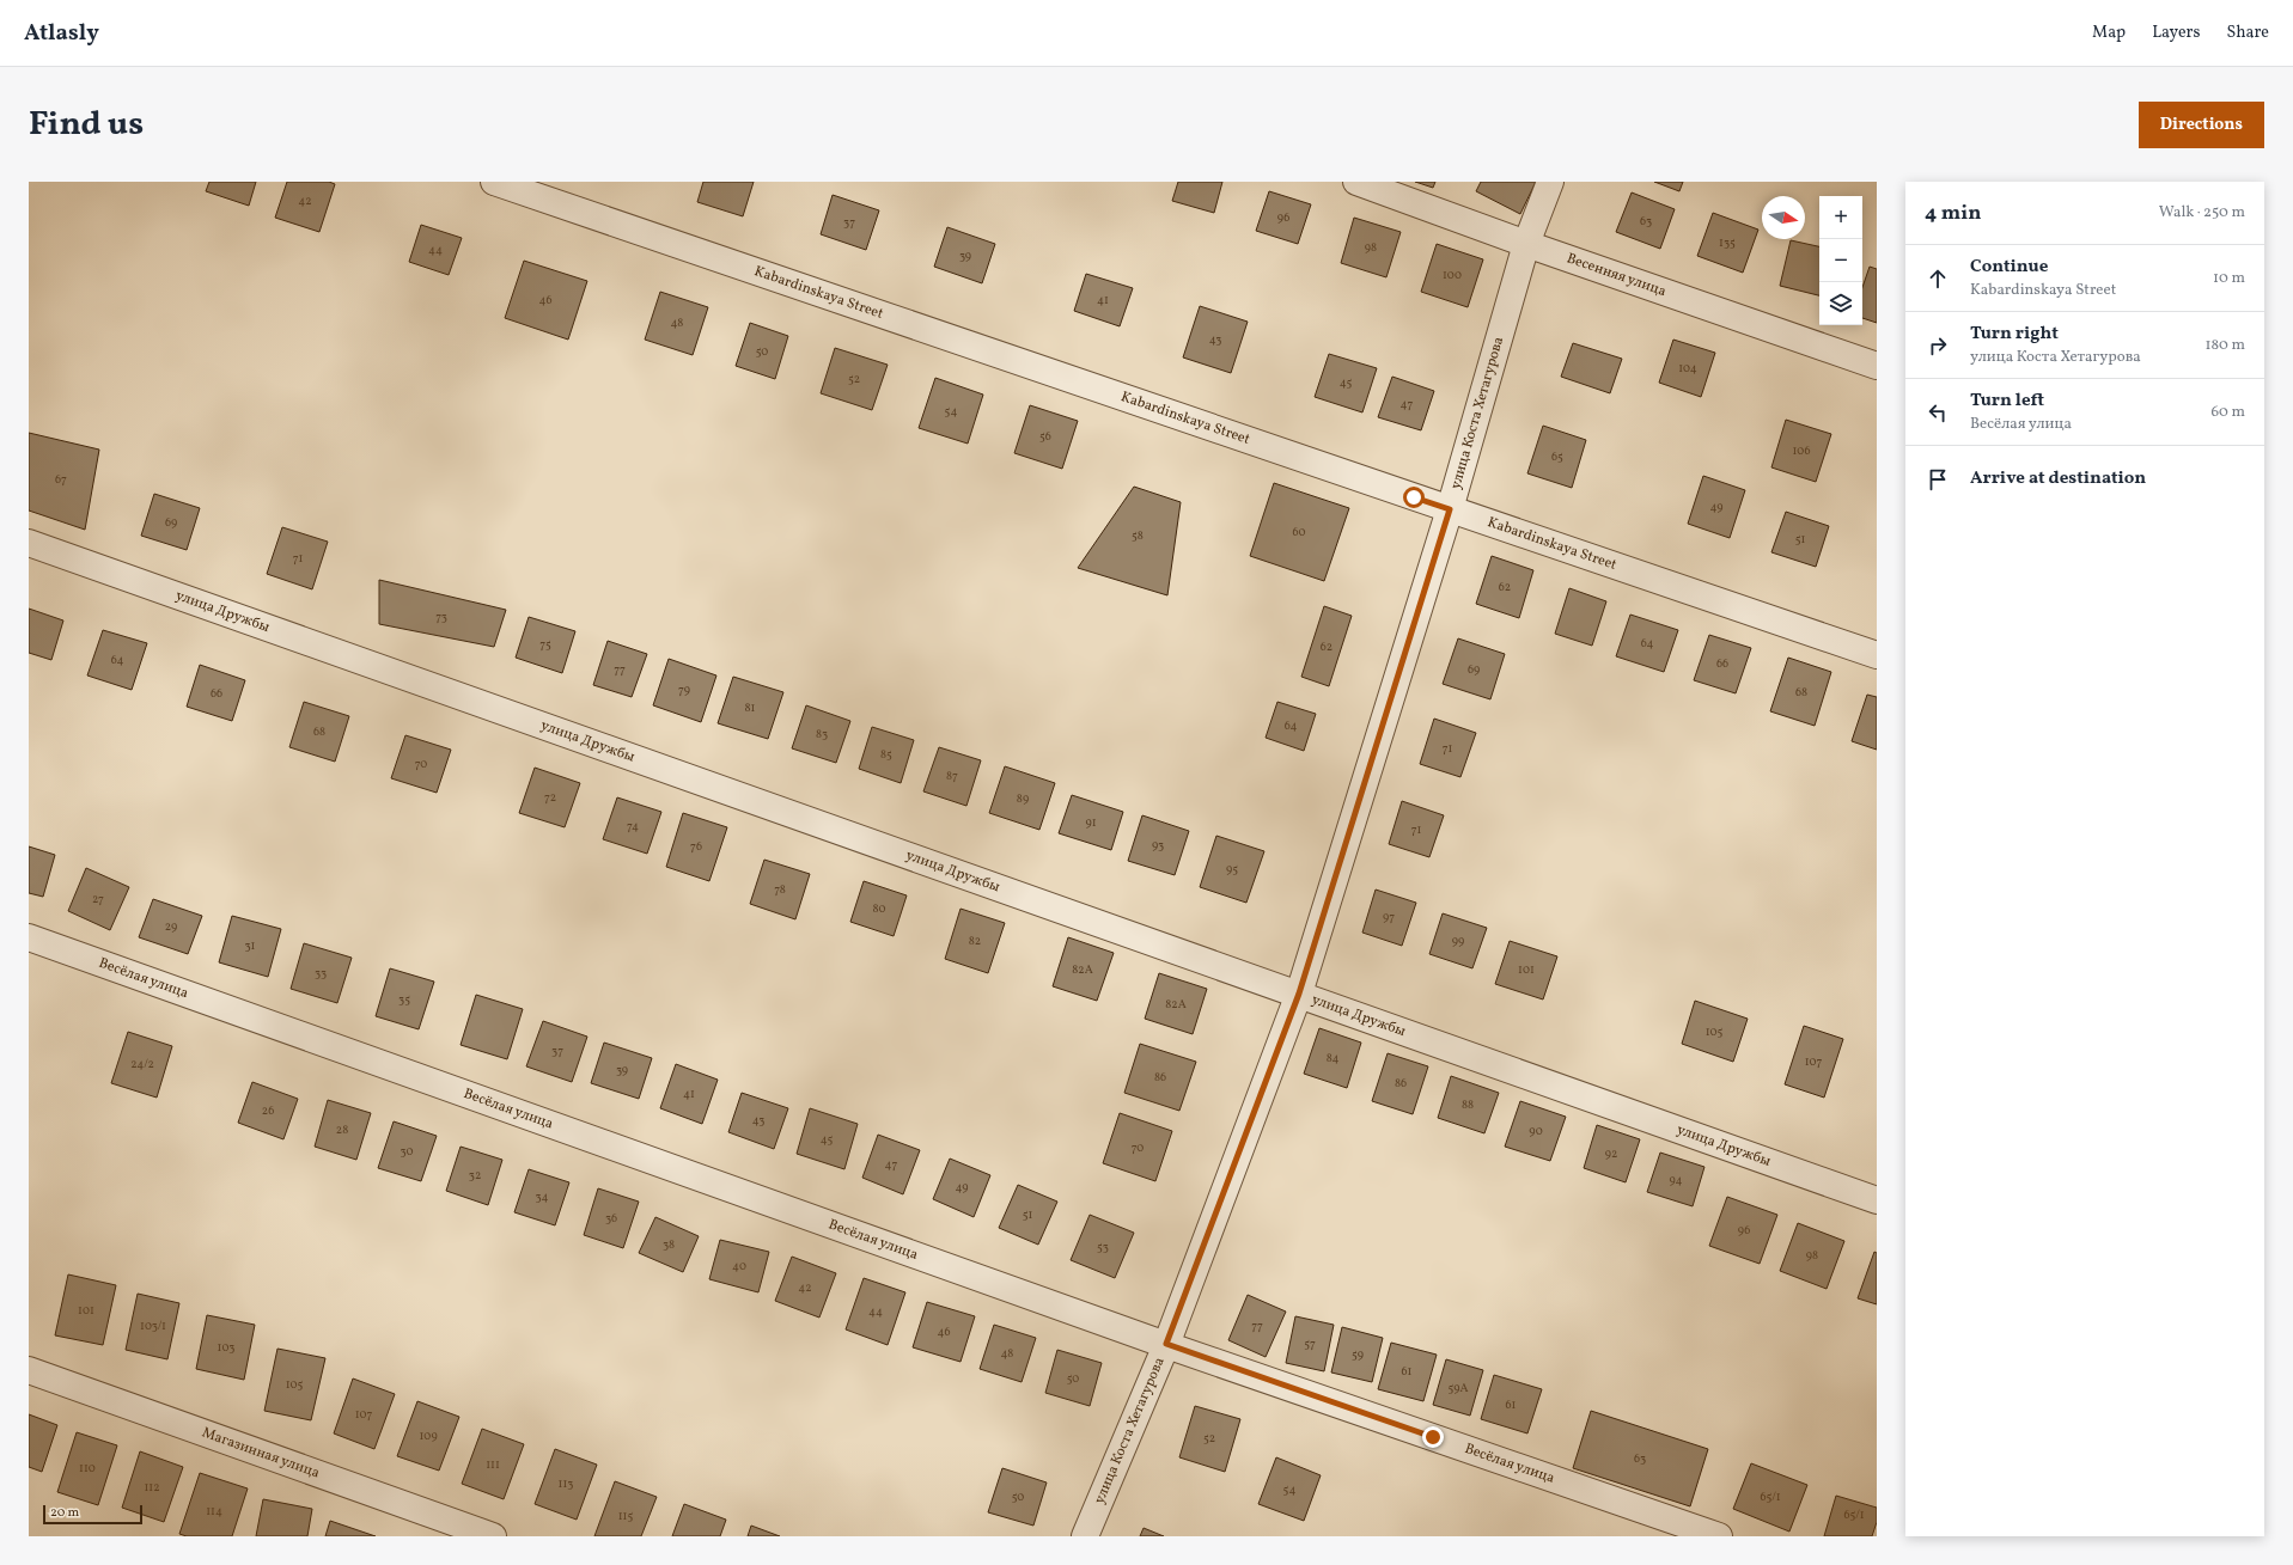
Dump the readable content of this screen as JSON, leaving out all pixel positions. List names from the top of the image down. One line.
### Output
{"streets":{"street":["Весенняя улица","Kabardinskaya Street","улица Коста Хетагурова","улица Дружбы","Весёлая улица","Магазинная улица"]},"crossings":[["Весенняя улица","улица Коста Хетагурова"],["Kabardinskaya Street","улица Коста Хетагурова"],["улица Коста Хетагурова","улица Дружбы"],["улица Коста Хетагурова","Весёлая улица"]],"house_numbers":["42","96","63","37","135","98","44","39","100","46","41","48","43","50","104","52","45","47","54","56","106","65","67","49","69","60","58","51","71","62","73","64","75","62","64","66","77","69","79","68","66","81","64","68","83","71","85","70","87","72","89","91","74","71","93","76","95","78","27","80","97","29","82","99","31","82А","101","33","35","82А","105","37","84","107","24/2","39","86","86","41","88","26","43","28","90","45","70","30","92","47","32","94","49","34","51","36","96","38","53","98","40","42","101","44","103/1","77","46","57","103","48","59","61","50","105","59А","61","107","109","52","63","111","110","113","112","54","50","65/1","114","65/1","115"],"scale_bar":"20 m","north":"right","page":{"header":"Atlasly","nav":["Map","Layers","Share"],"title":"Find us","buttons":"Directions","heading":["4 min","Walk · 250 m"],"map_buttons":["+","−"],"list":[["Continue","Kabardinskaya Street","10 m"],["Turn right","улица Коста Хетагурова","180 m"],["Turn left","Весёлая улица","60 m"],"Arrive at destination"],"scale":"20 m"}}
